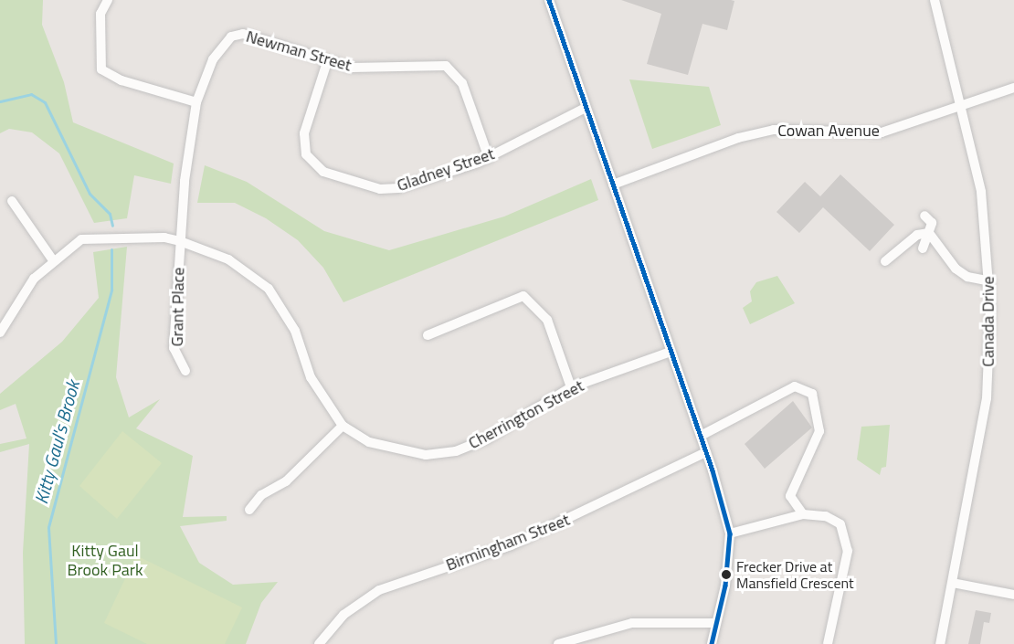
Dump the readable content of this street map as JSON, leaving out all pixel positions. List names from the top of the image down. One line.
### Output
{"streets":{"street":["Newman Street","Cowan Avenue","Gladney Street","Grant Place","Canada Drive","Cherrington Street","Birmingham Street"]},"crossings":[["Newman Street","Gladney Street"],["Newman Street","Grant Place"],["Newman Street","Cherrington Street"],["Cowan Avenue","Canada Drive"],["Grant Place","Cherrington Street"]],"water":["Kitty Gaul's Brook"],"parks":["Kitty Gaul Brook Park"],"places":["Frecker Drive at Mansfield Crescent"]}
